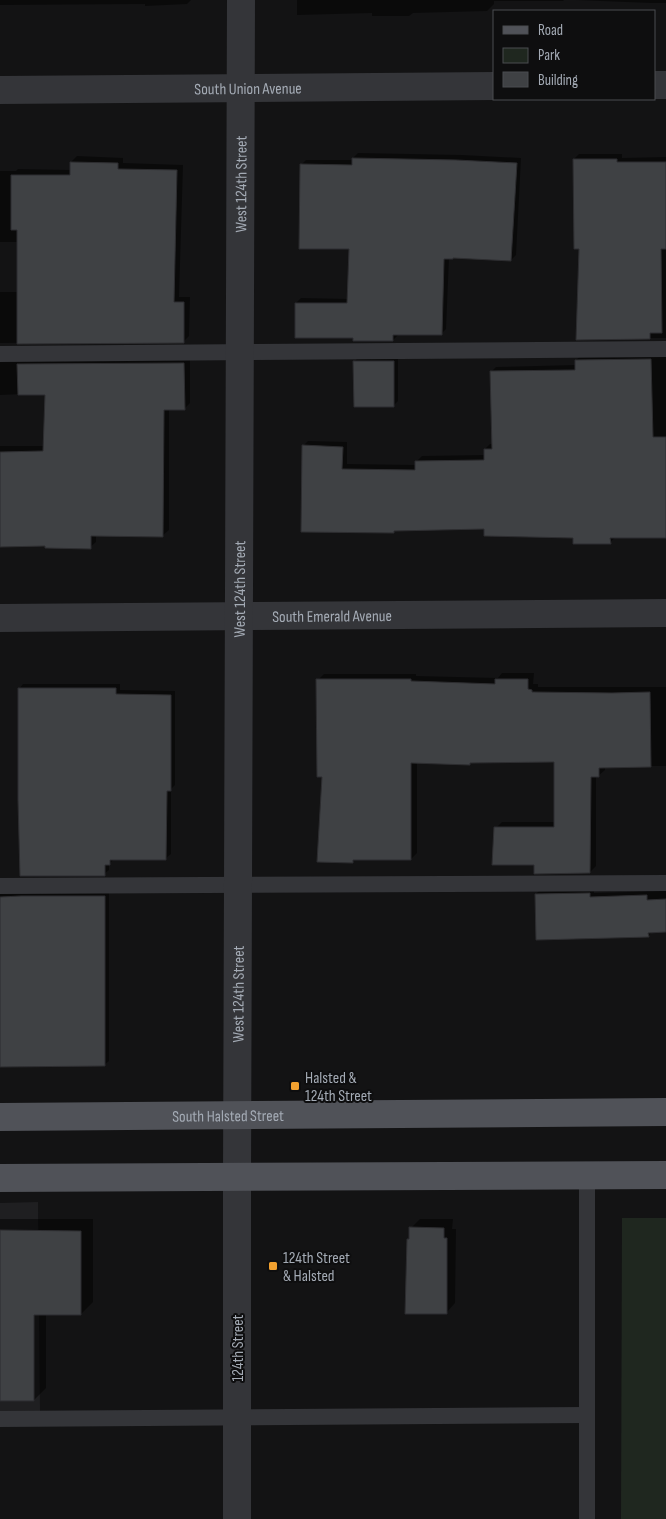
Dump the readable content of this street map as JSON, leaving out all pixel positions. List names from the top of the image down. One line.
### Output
{"streets":{"main road":["South Halsted Street"],"street":["South Union Avenue","West 124th Street","South Emerald Avenue","124th Street"]},"crossings":[["South Union Avenue","West 124th Street"],["West 124th Street","South Emerald Avenue"],["West 124th Street","South Halsted Street"],["West 124th Street","124th Street"]],"places":{"transit":["Halsted & 124th Street","124th Street & Halsted"]},"legend":["Road","Park","Building"]}
